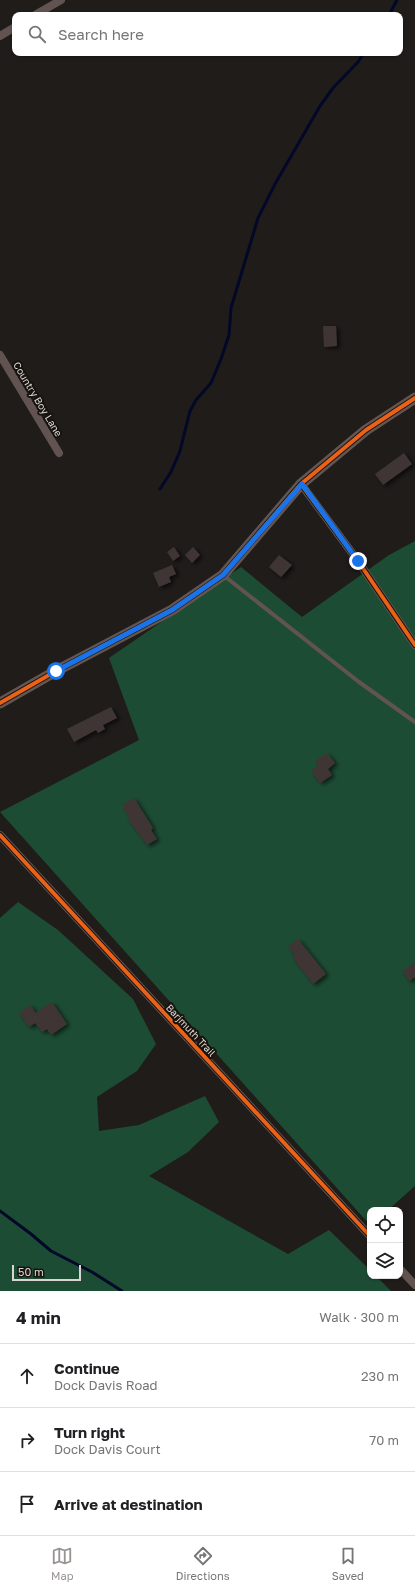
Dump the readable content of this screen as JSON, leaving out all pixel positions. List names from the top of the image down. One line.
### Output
{"streets":{"street":["Country Boy Lane","Barjmuth Trail"]},"scale_bar":"50 m","page":{"search":"Search here","scale":"50 m","heading":["4 min","Walk · 300 m"],"list":[["Continue","Dock Davis Road","230 m"],["Turn right","Dock Davis Court","70 m"],"Arrive at destination"],"nav":["Map","Directions","Saved"]}}
